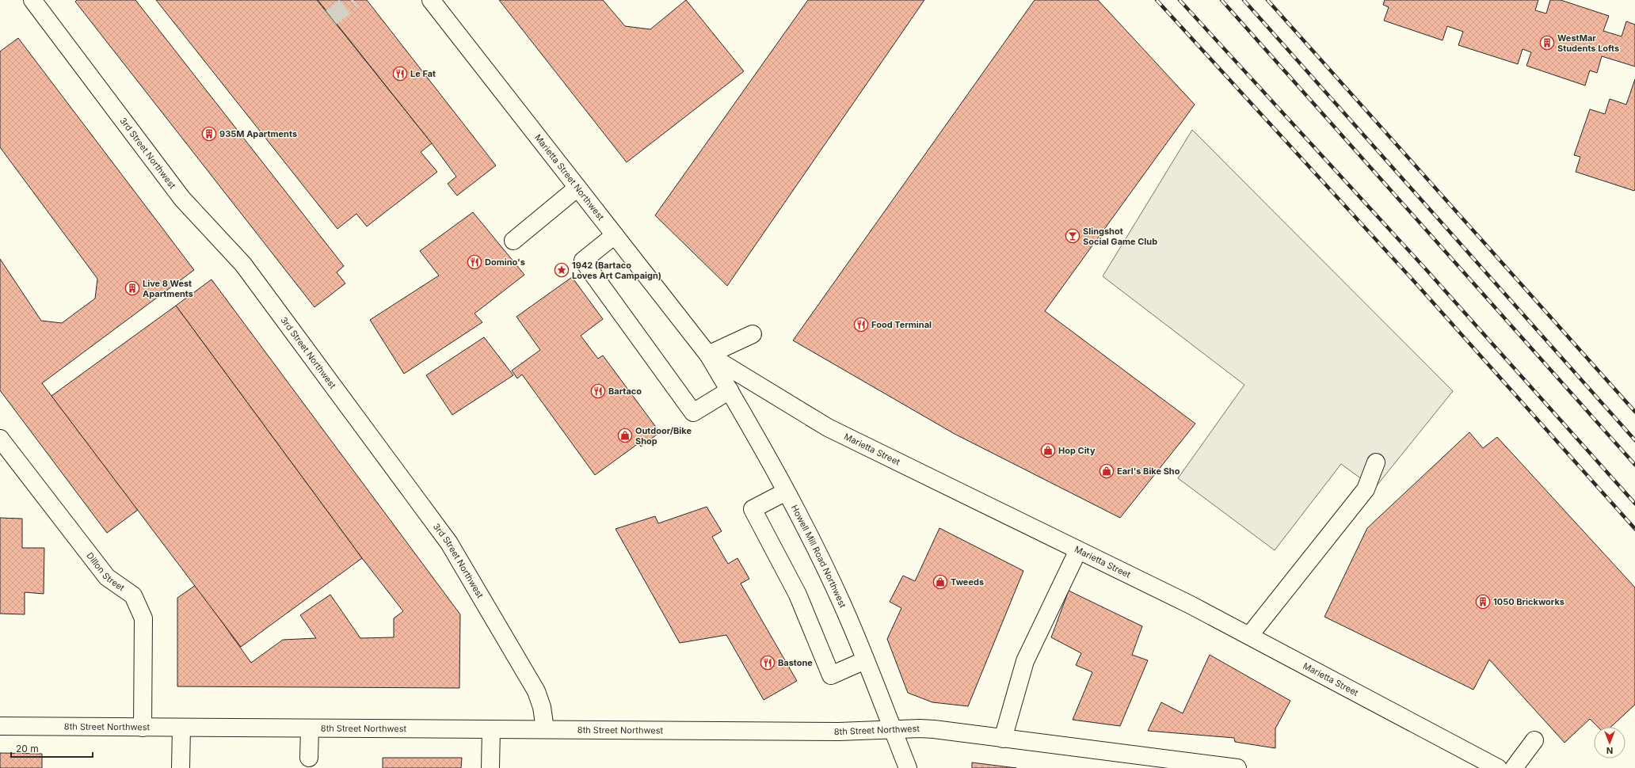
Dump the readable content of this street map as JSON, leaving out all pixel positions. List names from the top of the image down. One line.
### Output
{"streets":{"street":["3rd Street Northwest","Marietta Street Northwest","Marietta Street","Howell Mill Road Northwest","Dillon Street","8th Street Northwest"]},"crossings":[["3rd Street Northwest","8th Street Northwest"],["Marietta Street Northwest","Marietta Street"],["Marietta Street Northwest","Howell Mill Road Northwest"],["Marietta Street","Howell Mill Road Northwest"],["Howell Mill Road Northwest","8th Street Northwest"],["Dillon Street","8th Street Northwest"]],"places":{"building":["WestMar Students Lofts","935M Apartments","Live 8 West Apartments","1050 Brickworks"],"restaurant":["Le Fat","Domino's","Food Terminal","Bartaco","Bastone"],"bar":["Slingshot Social Game Club"],"place":["1942 (Bartaco Loves Art Campaign)"],"shop":["Outdoor/Bike Shop","Hop City","Earl's Bike Sho","Tweeds"]},"scale_bar":"20 m","north":"bottom"}
